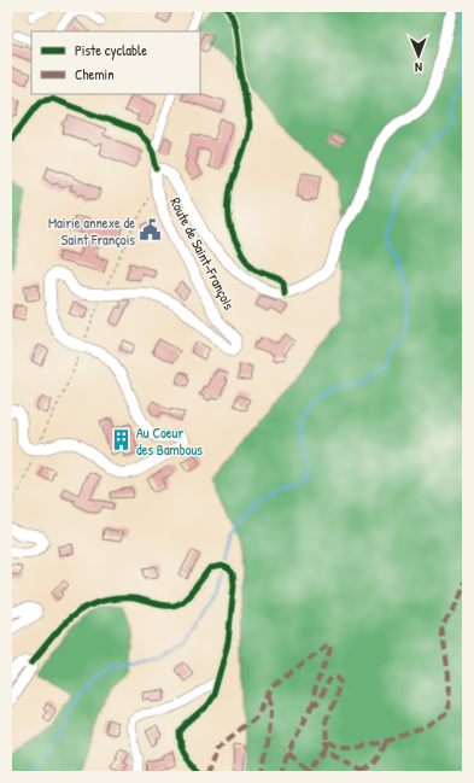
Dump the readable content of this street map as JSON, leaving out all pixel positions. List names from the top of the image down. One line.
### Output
{"streets":{"main road":["Route de Saint-François"]},"places":{"public building":["Mairie annexe de Saint François"],"building":["Au Coeur des Bambous"]},"legend":["Piste cyclable","Chemin"],"north":"bottom"}
